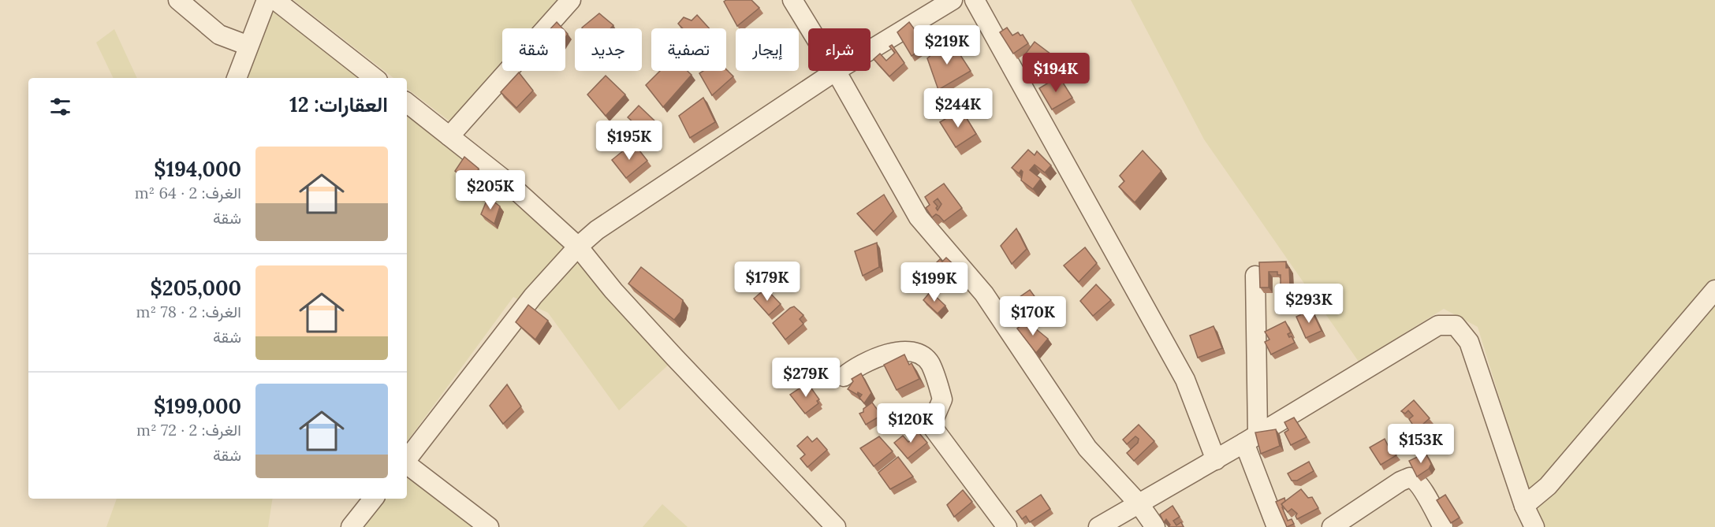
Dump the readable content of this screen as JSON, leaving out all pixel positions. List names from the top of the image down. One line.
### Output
{"page":{"price":["$219K","$194K","$244K","$195K","$205K","$179K","$199K","$293K","$170K","$279K","$120K","$153K"],"chip":["شراء","إيجار","تصفية","جديد","شقة"],"heading":"العقارات: 12","list":[{"name":"$194,000","note":"الغرف: 2 · 64 m² · شقة"},{"name":"$205,000","note":"الغرف: 2 · 78 m² · شقة"},{"name":"$199,000","note":"الغرف: 2 · 72 m² · شقة"}]}}
